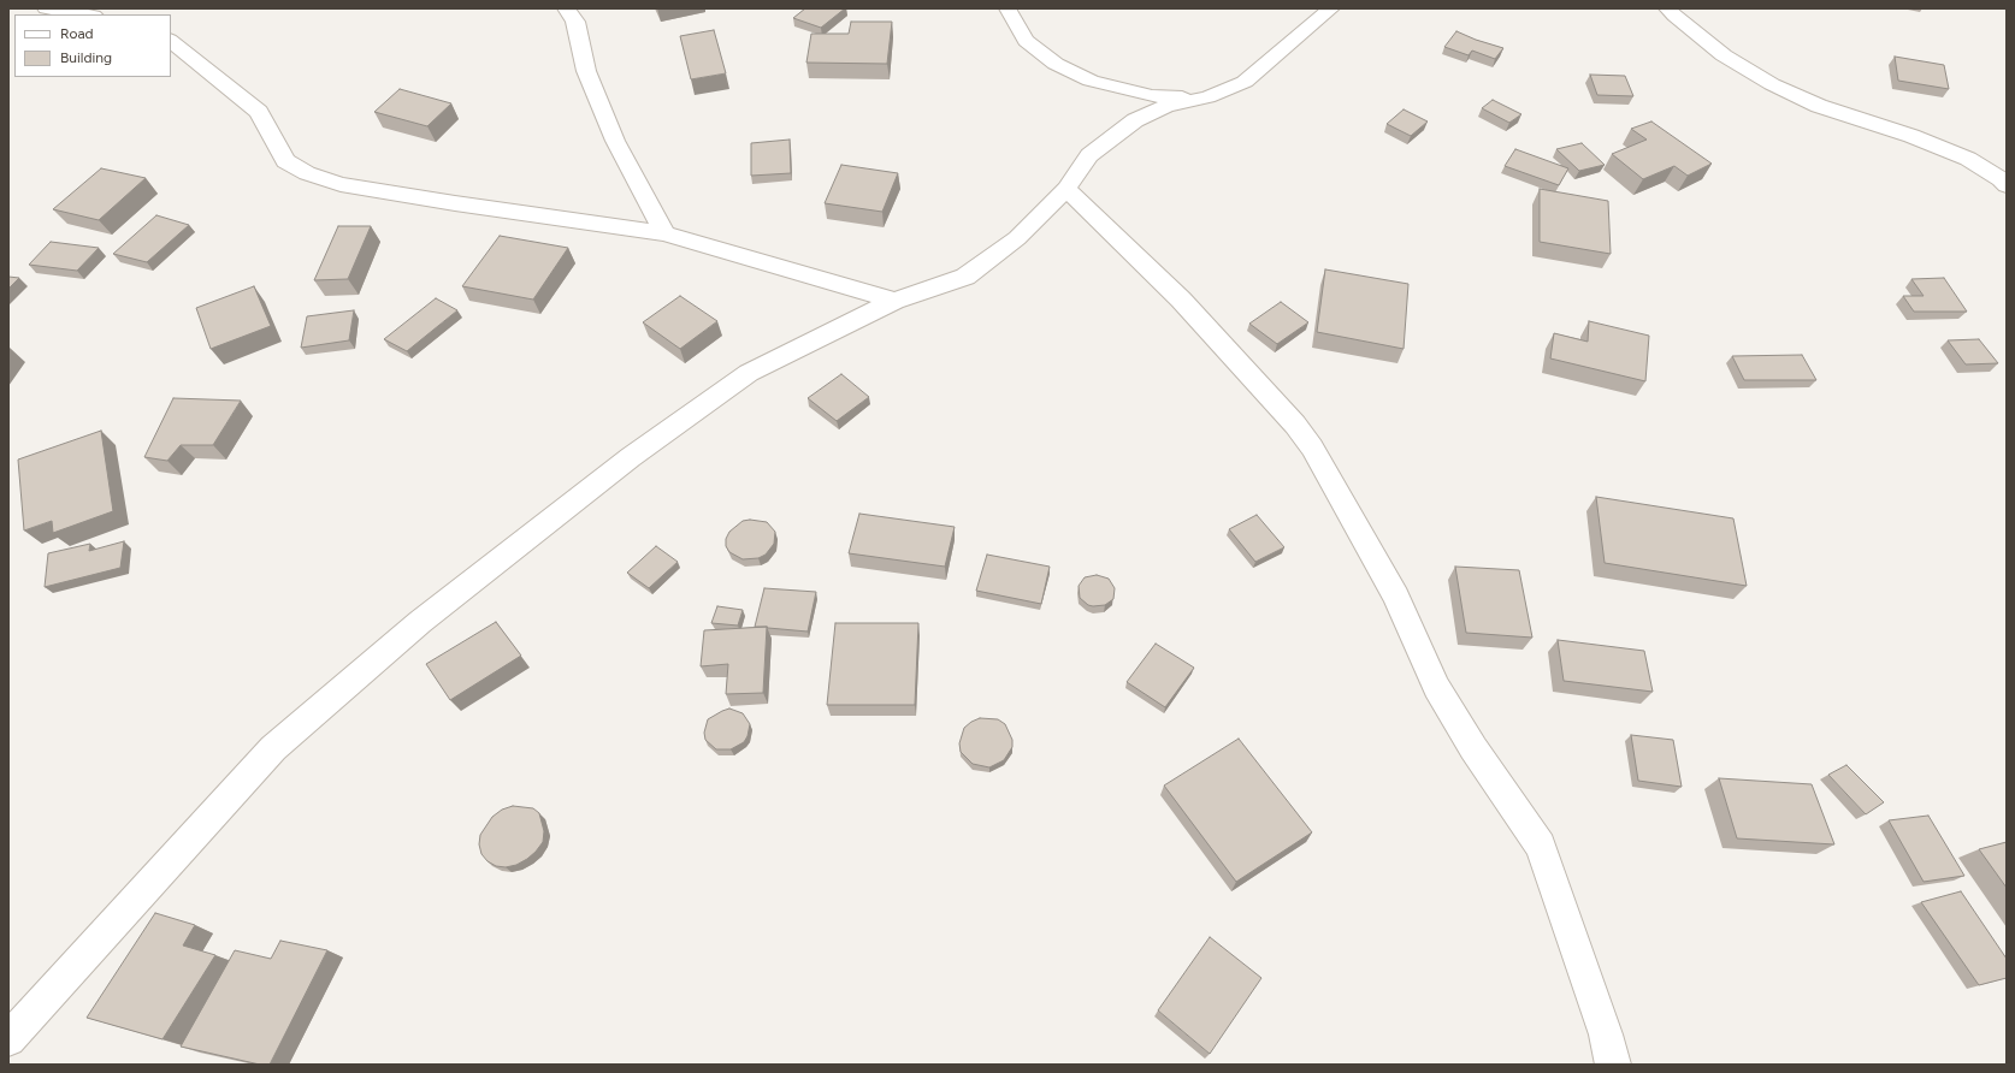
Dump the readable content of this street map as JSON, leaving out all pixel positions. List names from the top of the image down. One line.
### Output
{"legend":["Road","Building"]}
